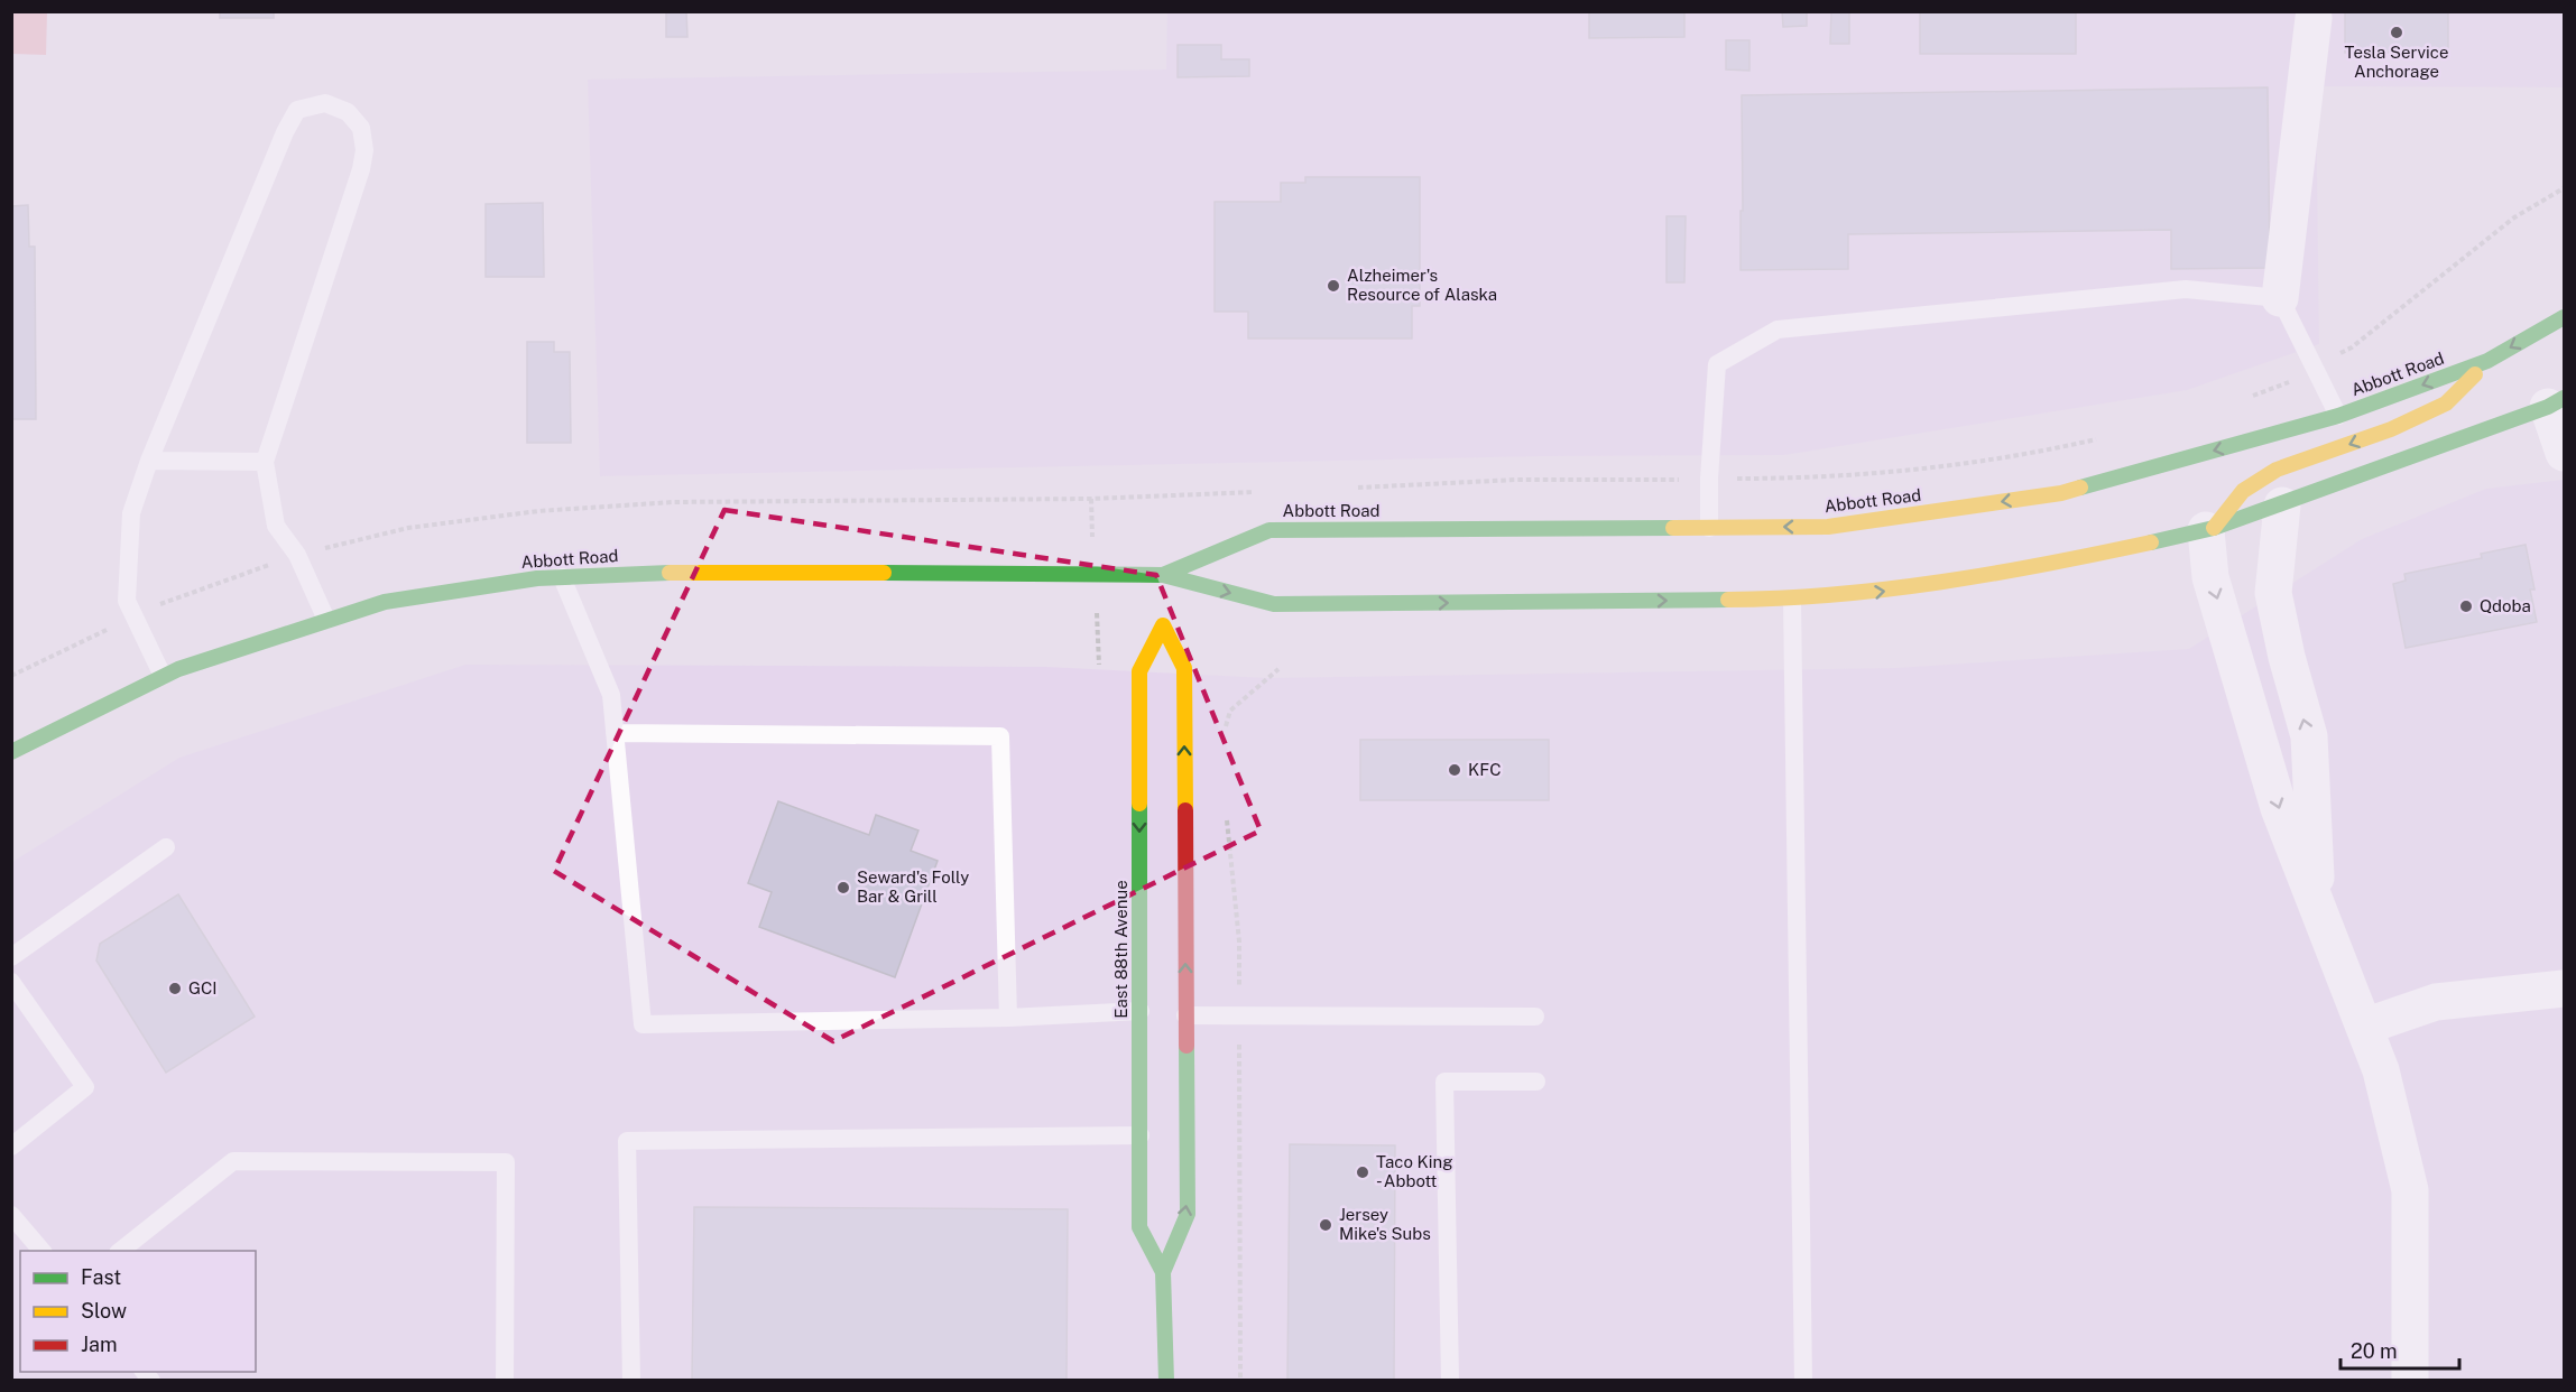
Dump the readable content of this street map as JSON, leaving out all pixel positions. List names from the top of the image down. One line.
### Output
{"streets":{"main road":["Abbott Road","East 88th Avenue"]},"places":["Tesla Service Anchorage","Alzheimer's Resource of Alaska","Qdoba","KFC","Seward's Folly Bar & Grill","GCI","Taco King - Abbott","Jersey Mike's Subs"],"legend":["Fast","Slow","Jam"],"scale_bar":"20 m"}
